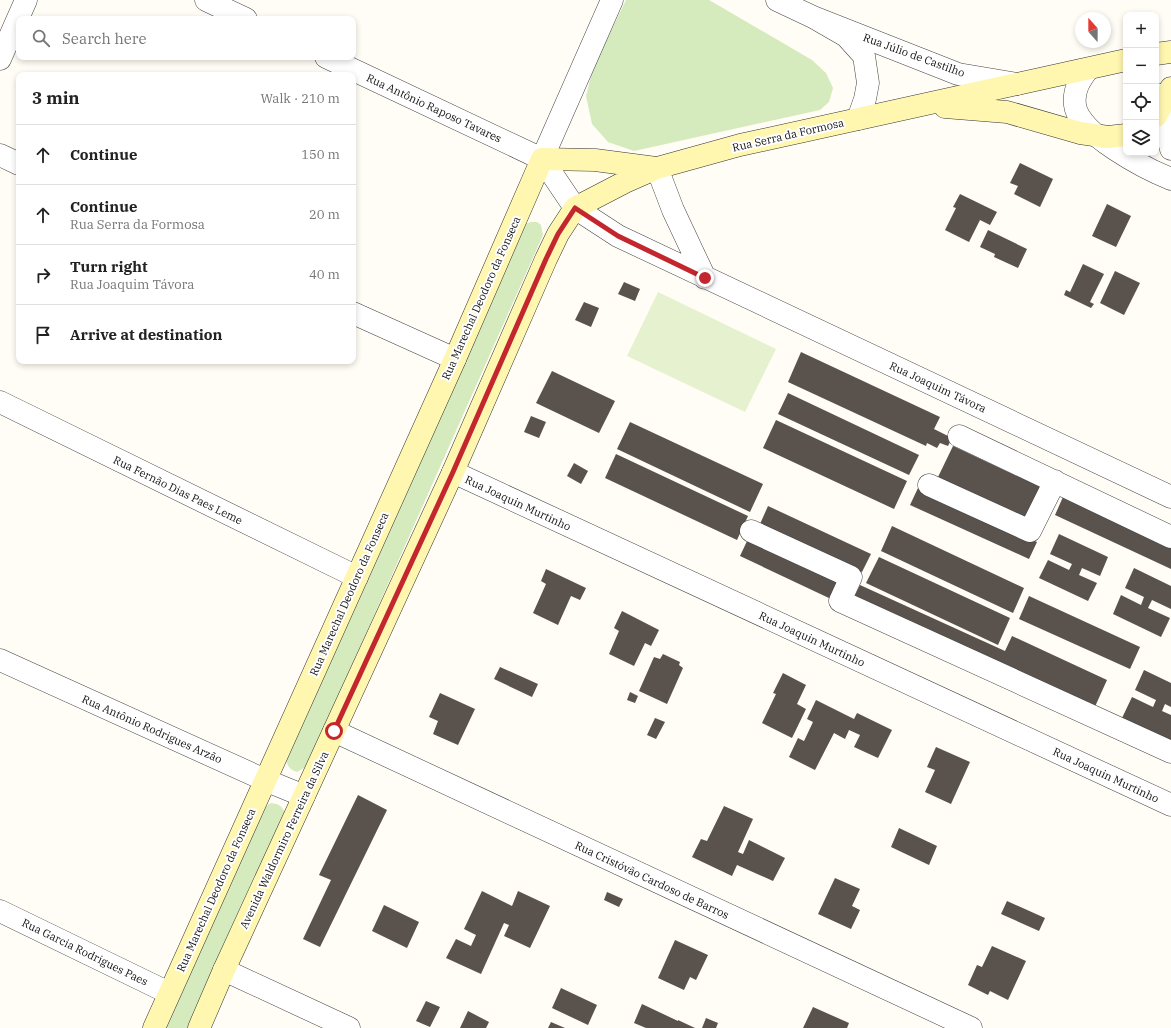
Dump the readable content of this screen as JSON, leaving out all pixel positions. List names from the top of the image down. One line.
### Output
{"streets":{"street":["Rua Júlio de Castilho","Rua Antônio Raposo Tavares","Rua Serra da Formosa","Rua Marechal Deodoro da Fonseca","Rua Joaquim Távora","Rua Fernão Dias Paes Leme","Rua Joaquin Murtinho","Rua Antônio Rodrigues Arzão","Avenida Waldormiro Ferreira da Silva","Rua Cristóvão Cardoso de Barros","Rua Garcia Rodrigues Paes"]},"crossings":[["Rua Júlio de Castilho","Rua Serra da Formosa"],["Rua Antônio Raposo Tavares","Rua Serra da Formosa"],["Rua Antônio Raposo Tavares","Rua Marechal Deodoro da Fonseca"],["Rua Antônio Raposo Tavares","Rua Joaquim Távora"],["Rua Serra da Formosa","Rua Marechal Deodoro da Fonseca"],["Rua Serra da Formosa","Rua Joaquim Távora"],["Rua Serra da Formosa","Avenida Waldormiro Ferreira da Silva"],["Rua Marechal Deodoro da Fonseca","Rua Joaquim Távora"],["Rua Marechal Deodoro da Fonseca","Rua Fernão Dias Paes Leme"],["Rua Marechal Deodoro da Fonseca","Rua Antônio Rodrigues Arzão"],["Rua Marechal Deodoro da Fonseca","Rua Garcia Rodrigues Paes"],["Rua Joaquin Murtinho","Avenida Waldormiro Ferreira da Silva"],["Rua Antônio Rodrigues Arzão","Avenida Waldormiro Ferreira da Silva"],["Avenida Waldormiro Ferreira da Silva","Rua Cristóvão Cardoso de Barros"]],"north":"top","page":{"map_buttons":["+","−"],"search":"Search here","heading":["3 min","Walk · 210 m"],"list":[["Continue","150 m"],["Continue","Rua Serra da Formosa","20 m"],["Turn right","Rua Joaquim Távora","40 m"],"Arrive at destination"]}}
